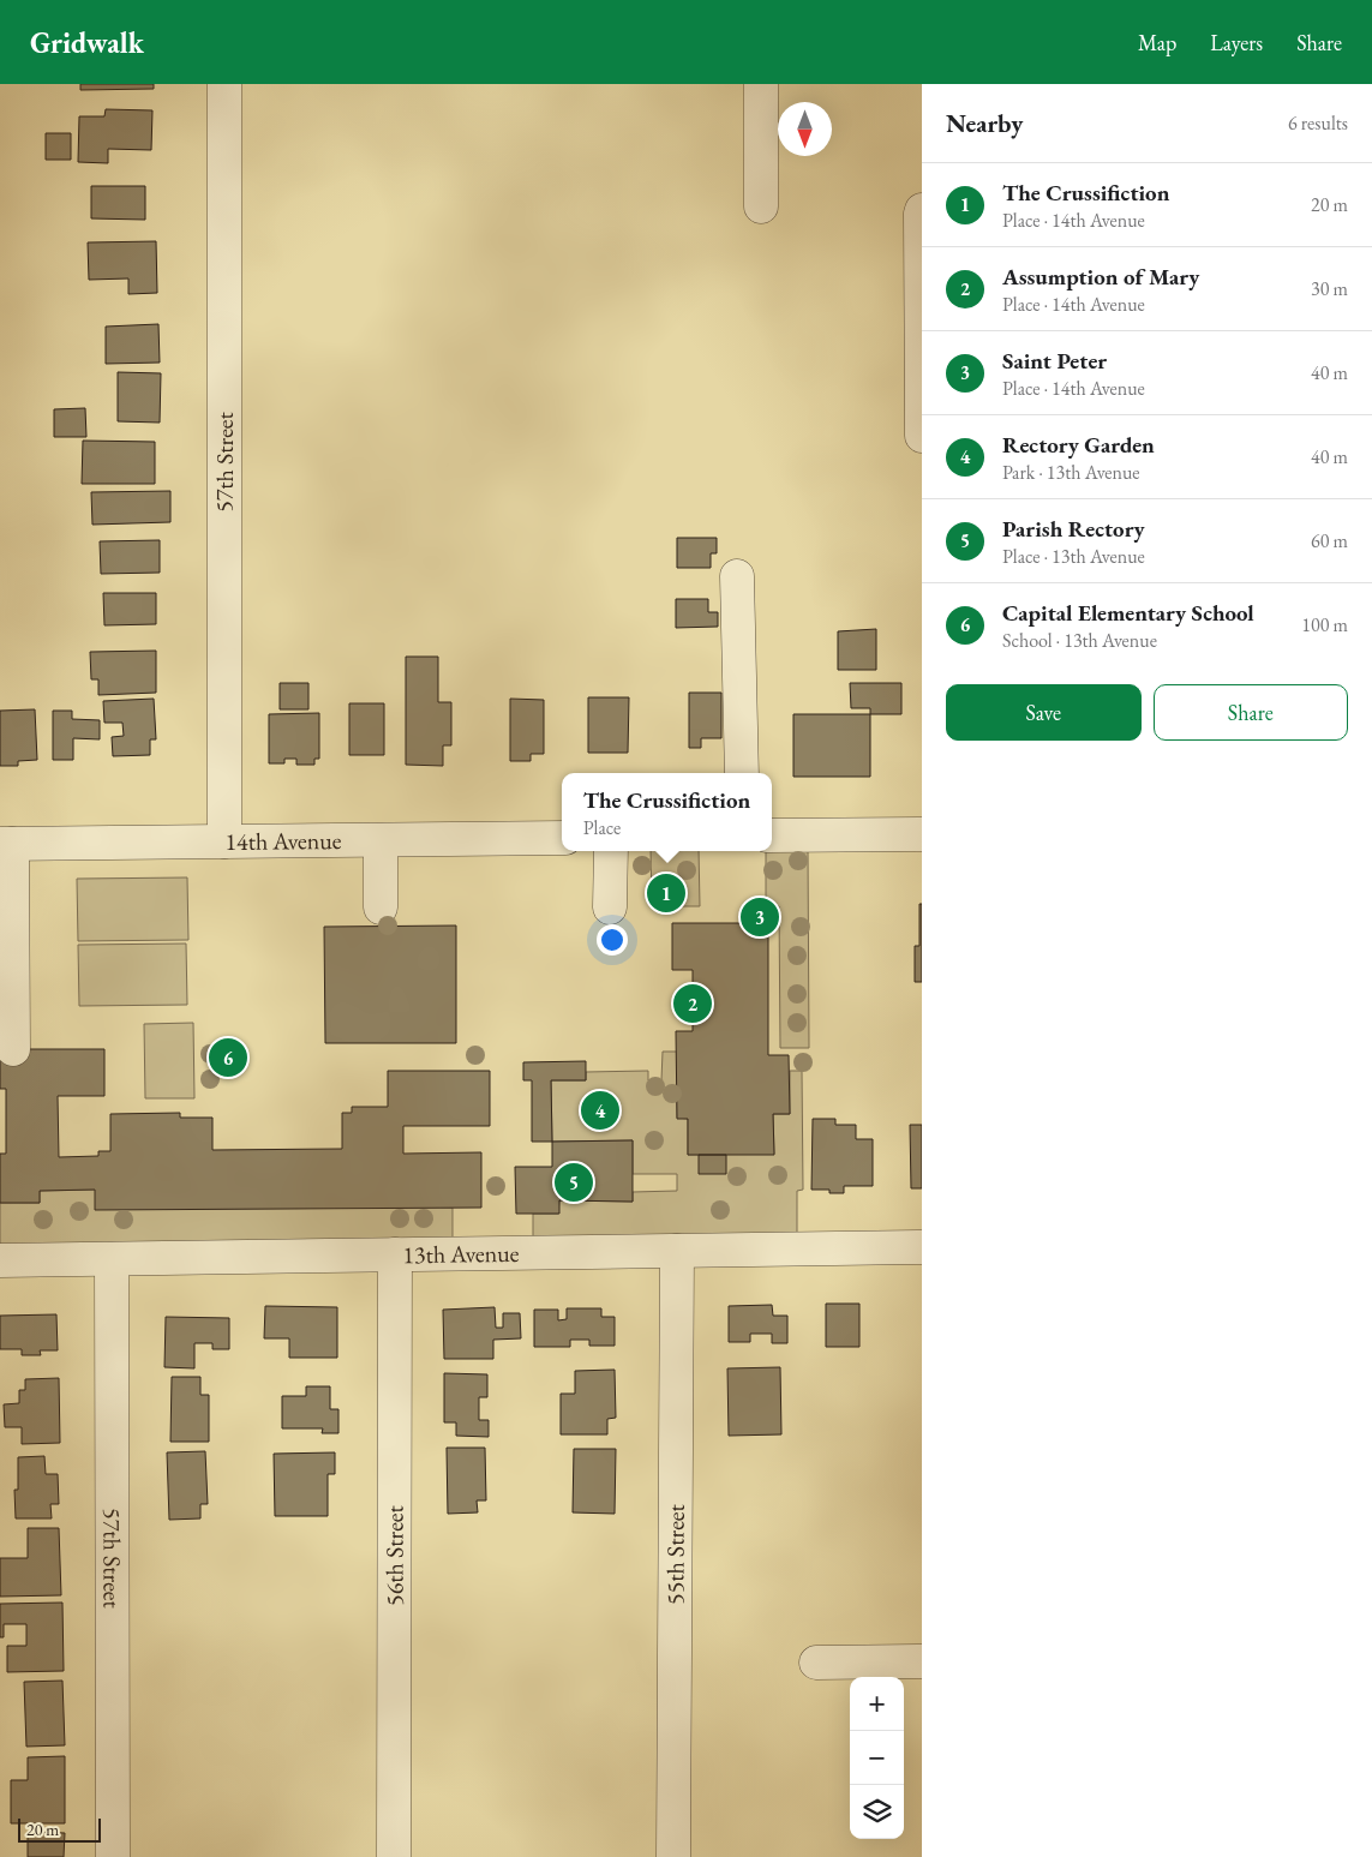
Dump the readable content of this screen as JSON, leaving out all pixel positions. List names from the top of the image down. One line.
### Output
{"streets":{"street":["57th Street","14th Avenue","13th Avenue","55th Street","56th Street"]},"crossings":[["57th Street","14th Avenue"],["57th Street","13th Avenue"],["13th Avenue","55th Street"],["13th Avenue","56th Street"]],"scale_bar":"20 m","north":"bottom","page":{"header":"Gridwalk","nav":["Map","Layers","Share"],"heading":["Nearby","6 results"],"list":[{"mark":"1","name":"The Crussifiction","note":"Place · 14th Avenue","value":"20 m"},{"mark":"2","name":"Assumption of Mary","note":"Place · 14th Avenue","value":"30 m"},{"mark":"3","name":"Saint Peter","note":"Place · 14th Avenue","value":"40 m"},{"mark":"4","name":"Rectory Garden","note":"Park · 13th Avenue","value":"40 m"},{"mark":"5","name":"Parish Rectory","note":"Place · 13th Avenue","value":"60 m"},{"mark":"6","name":"Capital Elementary School","note":"School · 13th Avenue","value":"100 m"}],"buttons":["Save","Share"],"popup":["The Crussifiction","Place"],"pins":["1","3","2","6","4","5"],"map_buttons":["+","−"],"scale":"20 m"}}
